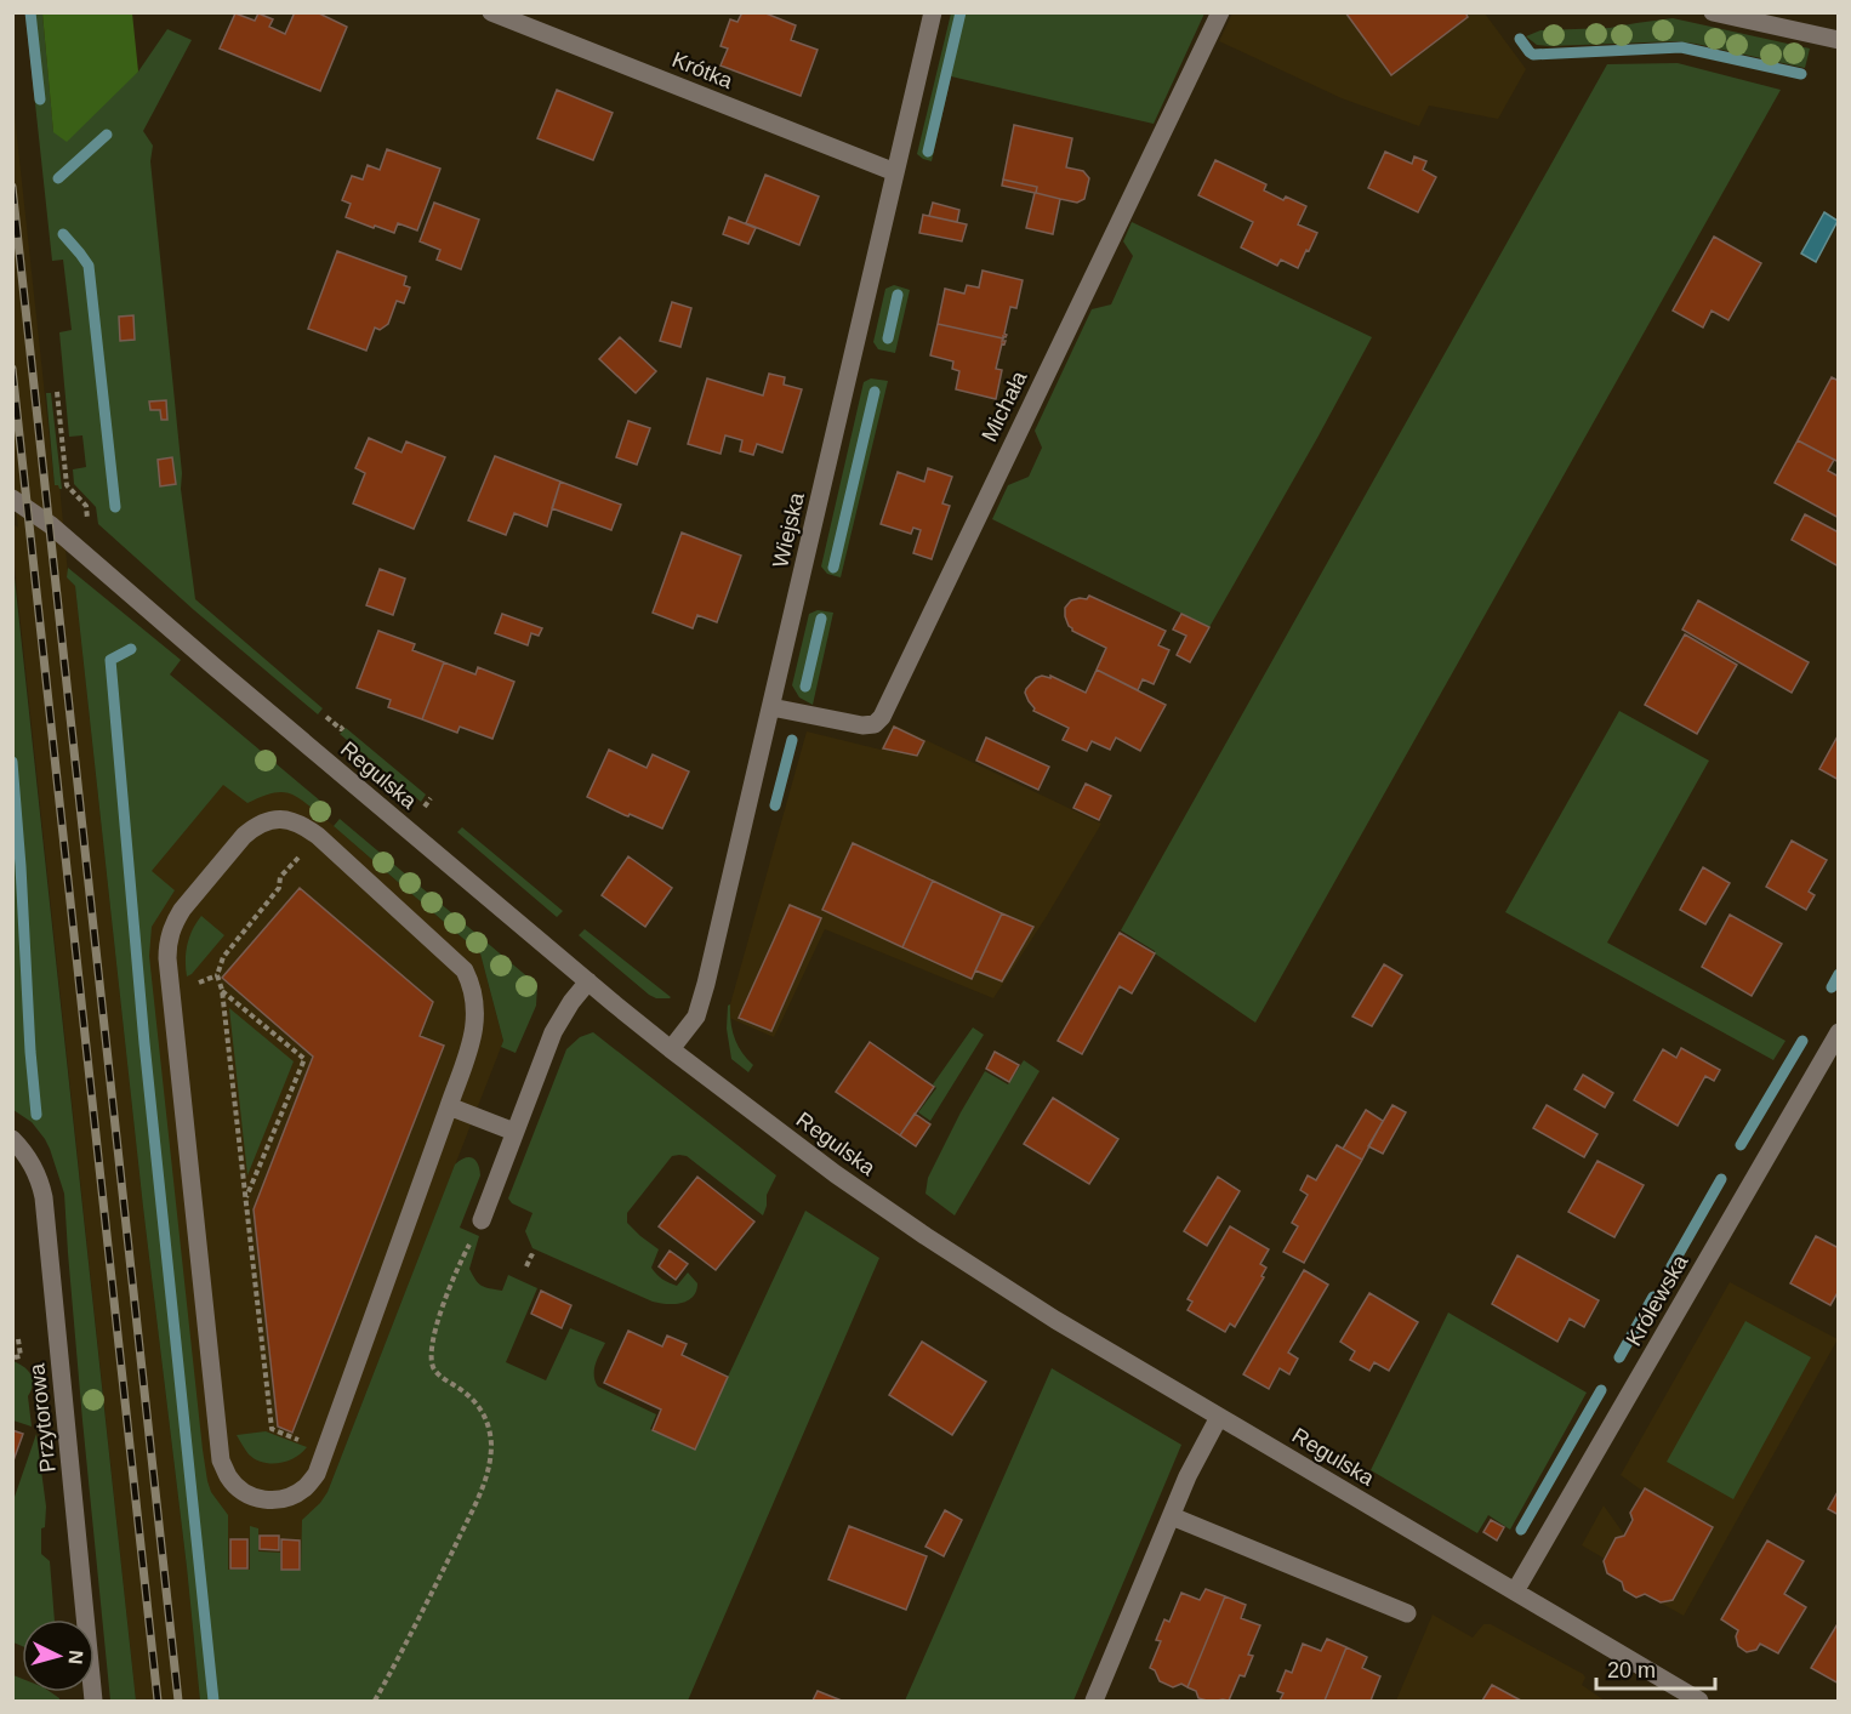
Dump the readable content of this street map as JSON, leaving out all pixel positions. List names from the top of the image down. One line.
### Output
{"streets":{"street":["Krótka","Michała","Wiejska","Regulska","Królewska","Przytorowa"]},"crossings":[["Krótka","Wiejska"],["Michała","Wiejska"],["Wiejska","Regulska"],["Regulska","Królewska"]],"scale_bar":"20 m","north":"right"}
